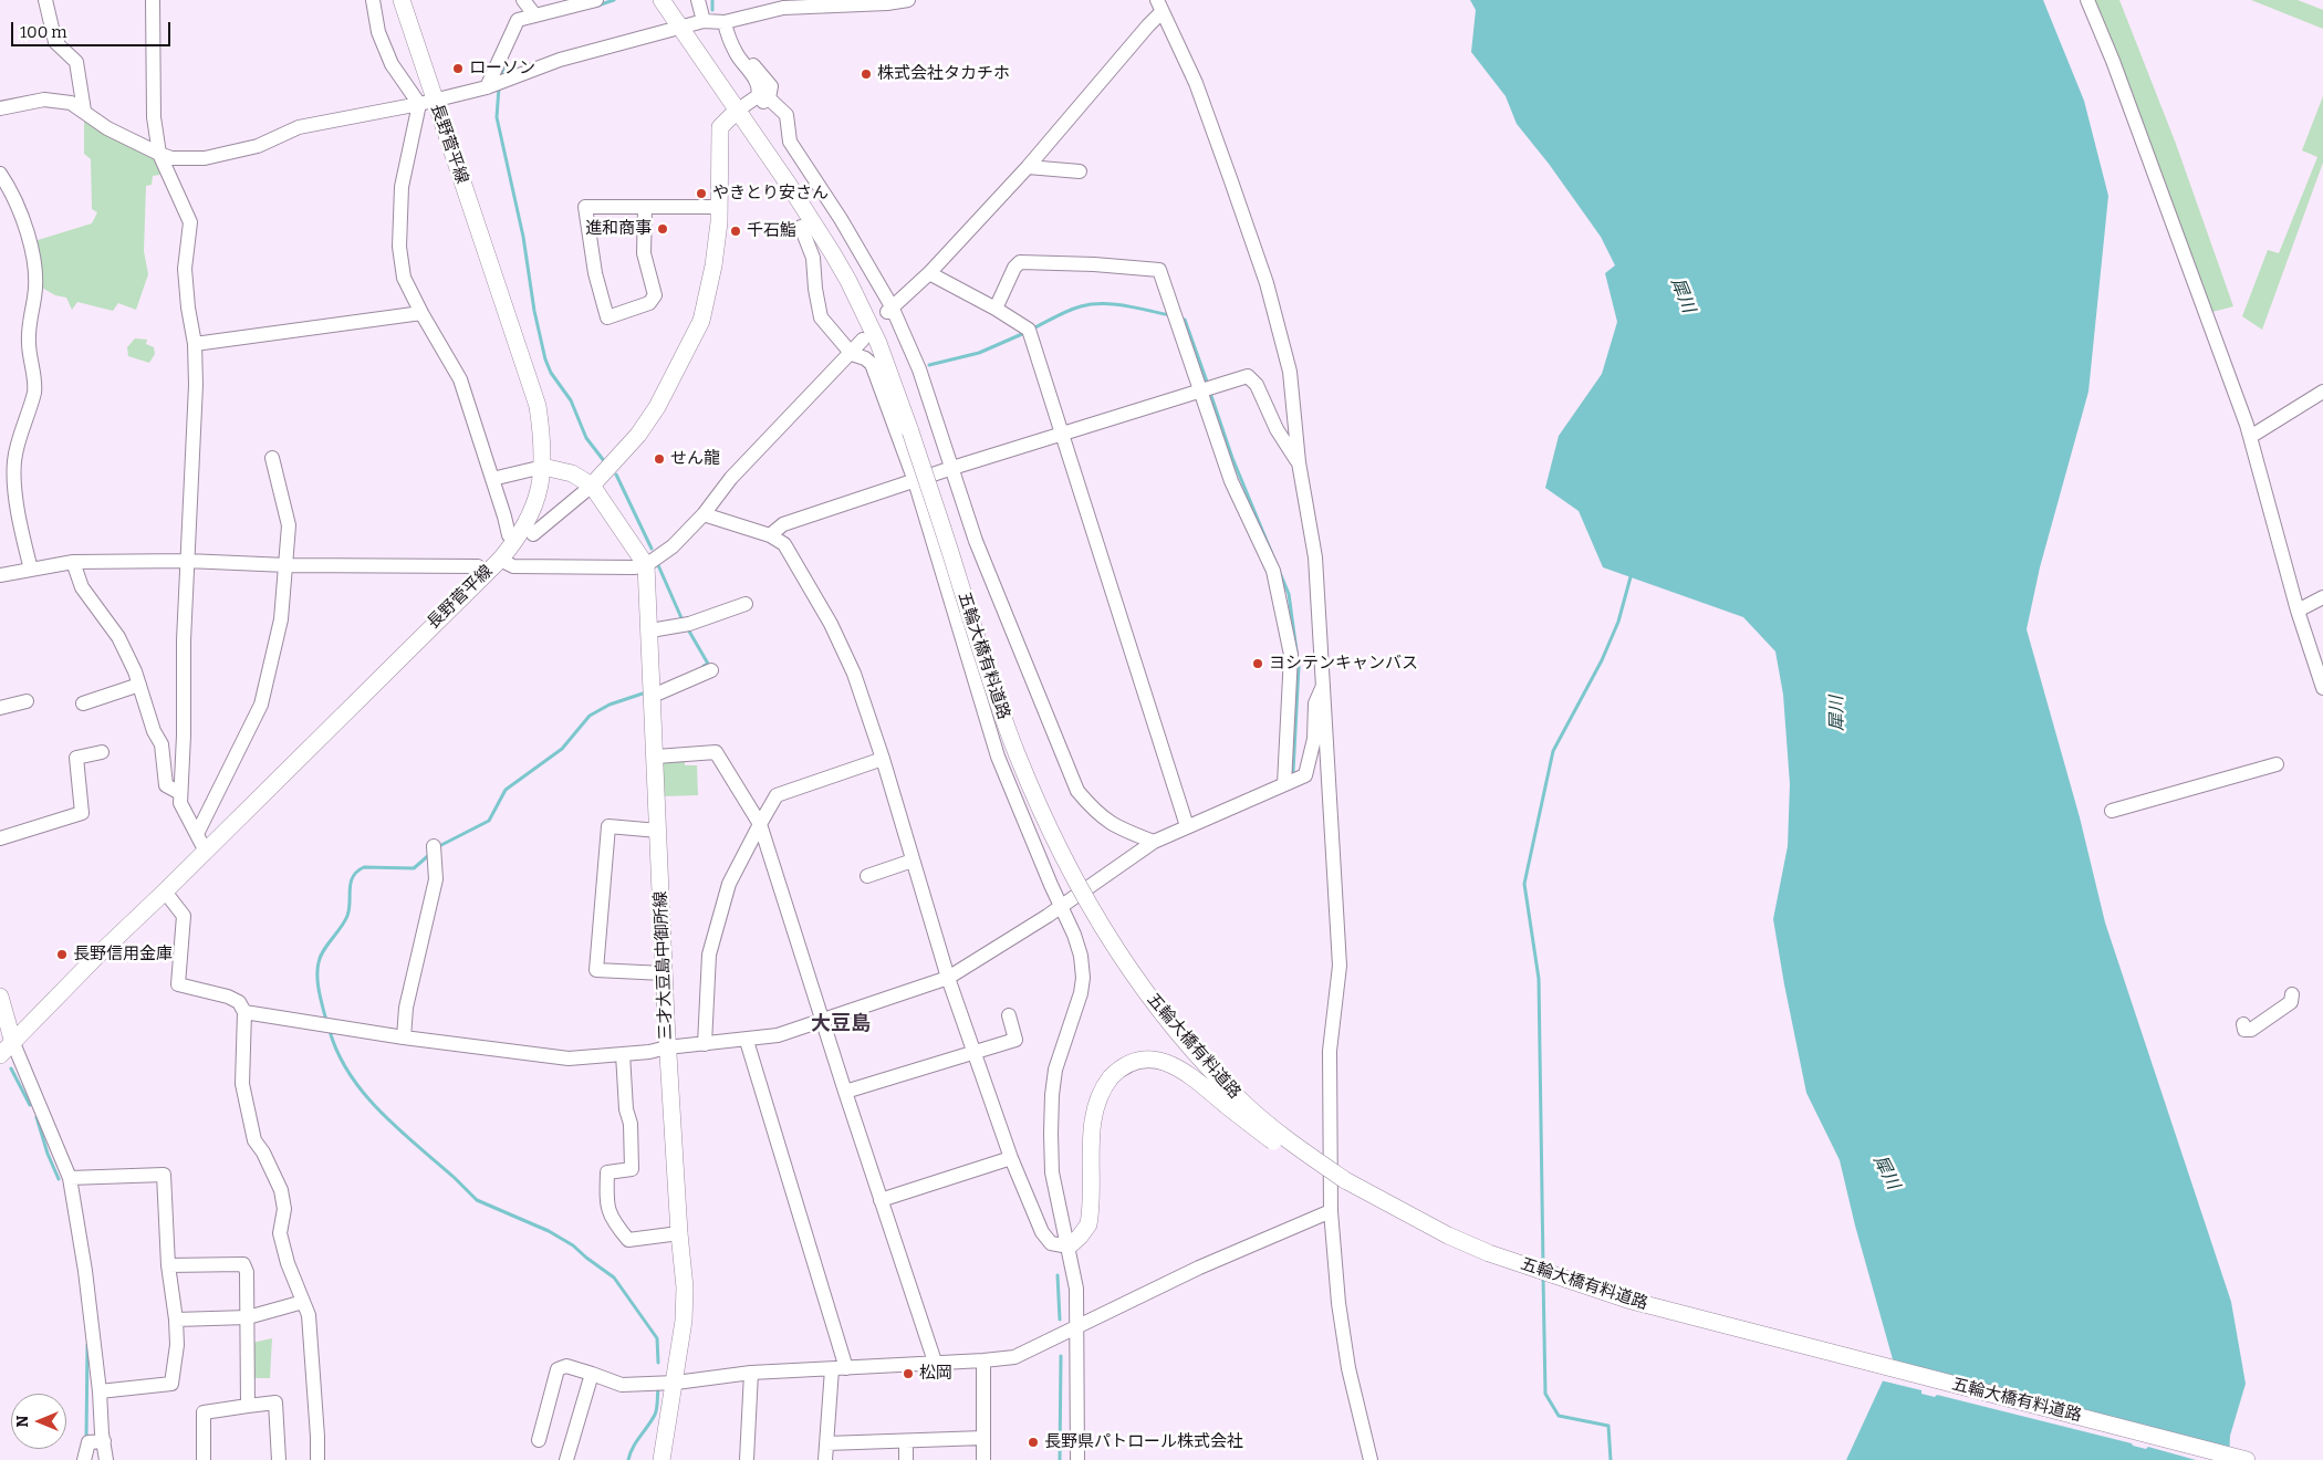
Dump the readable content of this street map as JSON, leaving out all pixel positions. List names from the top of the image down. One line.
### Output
{"streets":{"main road":["長野菅平線","五輪大橋有料道路","三才大豆島中御所線"]},"crossings":[["長野菅平線","三才大豆島中御所線"]],"districts":["大豆島"],"water":["犀川"],"places":["ローソン","株式会社タカチホ","やきとり安さん","進和商事","千石鮨","せん龍","ヨシテンキャンバス","長野信用金庫","松岡","長野県パトロール株式会社"],"scale_bar":"100 m","north":"left"}
